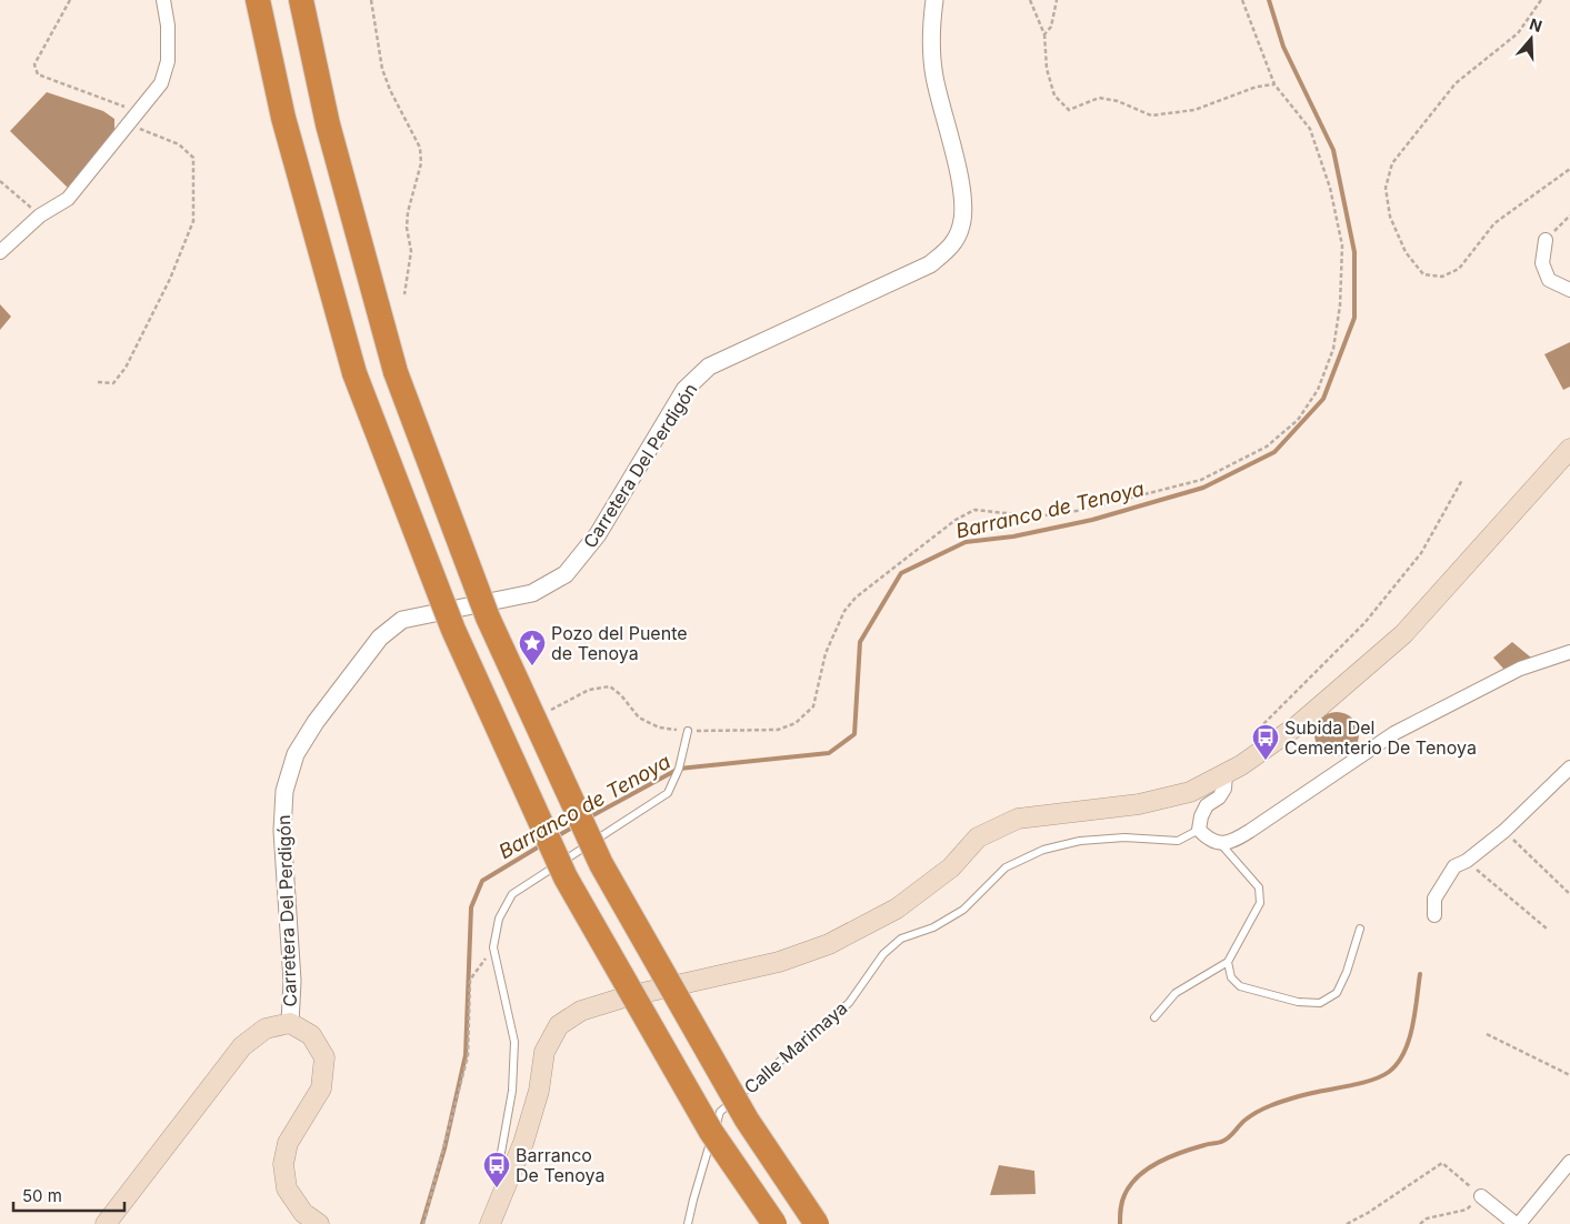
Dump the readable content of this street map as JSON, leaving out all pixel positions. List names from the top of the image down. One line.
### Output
{"streets":{"street":["Carretera Del Perdigón"],"lane":["Calle Marimaya"]},"water":["Barranco de Tenoya"],"places":{"place":["Pozo del Puente de Tenoya"],"bus stop":["Subida Del Cementerio De Tenoya","Barranco De Tenoya"]},"scale_bar":"50 m","north":"top"}
